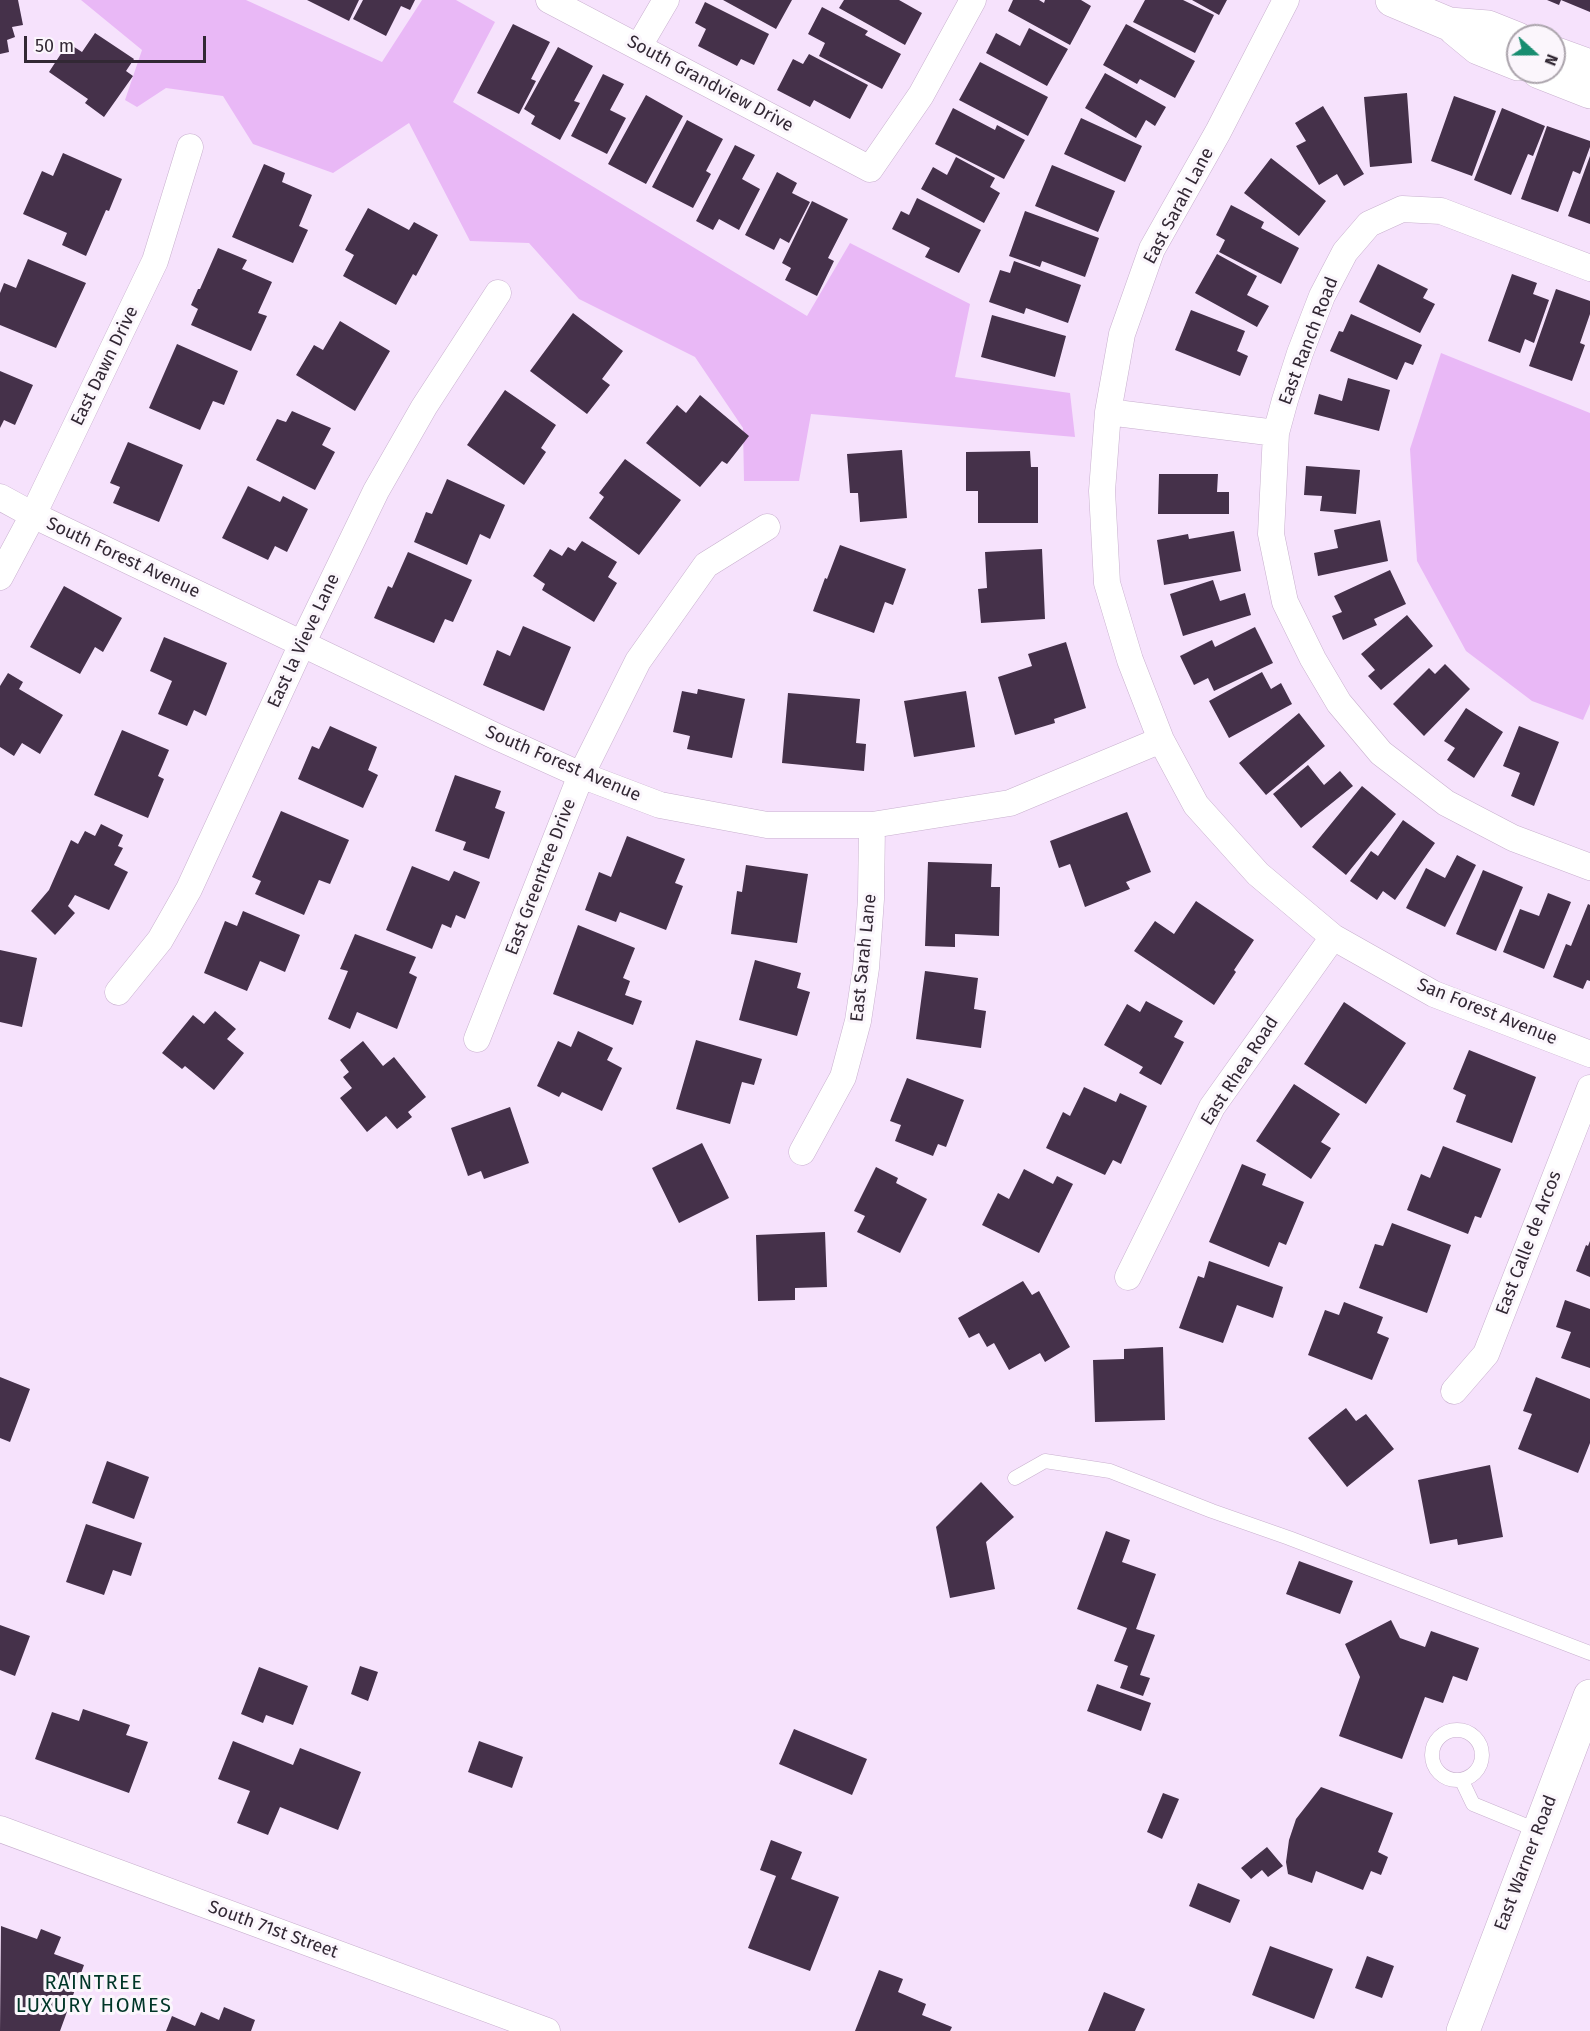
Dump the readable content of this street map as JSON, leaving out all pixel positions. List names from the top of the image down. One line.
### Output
{"streets":{"main road":["East Warner Road"],"street":["South Grandview Drive","East Sarah Lane","East Ranch Road","East Dawn Drive","South Forest Avenue","East la Vieve Lane","East Greentree Drive","San Forest Avenue","East Rhea Road","East Calle de Arcos","South 71st Street"]},"crossings":[["East Sarah Lane","South Forest Avenue"],["East Sarah Lane","San Forest Avenue"],["East Dawn Drive","South Forest Avenue"],["South Forest Avenue","East la Vieve Lane"],["South Forest Avenue","East Greentree Drive"],["South Forest Avenue","San Forest Avenue"],["San Forest Avenue","East Rhea Road"]],"districts":["RAINTREE LUXURY HOMES"],"scale_bar":"50 m","north":"right"}
